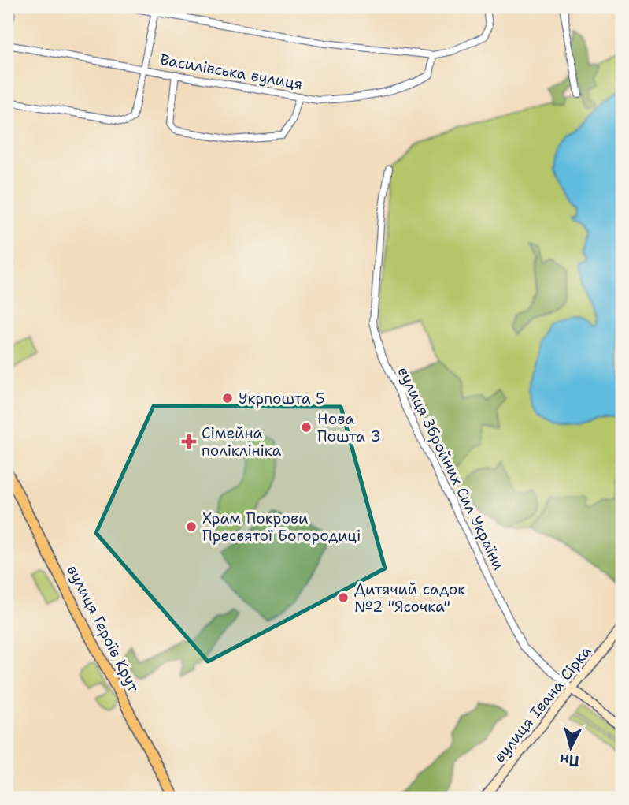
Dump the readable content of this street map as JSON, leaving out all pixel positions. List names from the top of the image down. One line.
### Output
{"streets":{"main road":["вулиця Героїв Крут"],"street":["Василівська вулиця","вулиця Збройних Сил України","вулиця Івана Сірка"]},"crossings":[["вулиця Збройних Сил України","вулиця Івана Сірка"]],"places":{"other":["Укрпошта 5","Нова Пошта 3","Храм Покрови Пресвятої Богородиці","Дитячий садок №2 \"Ясочка\""],"health":["Сімейна поліклініка"]},"north":"bottom"}
